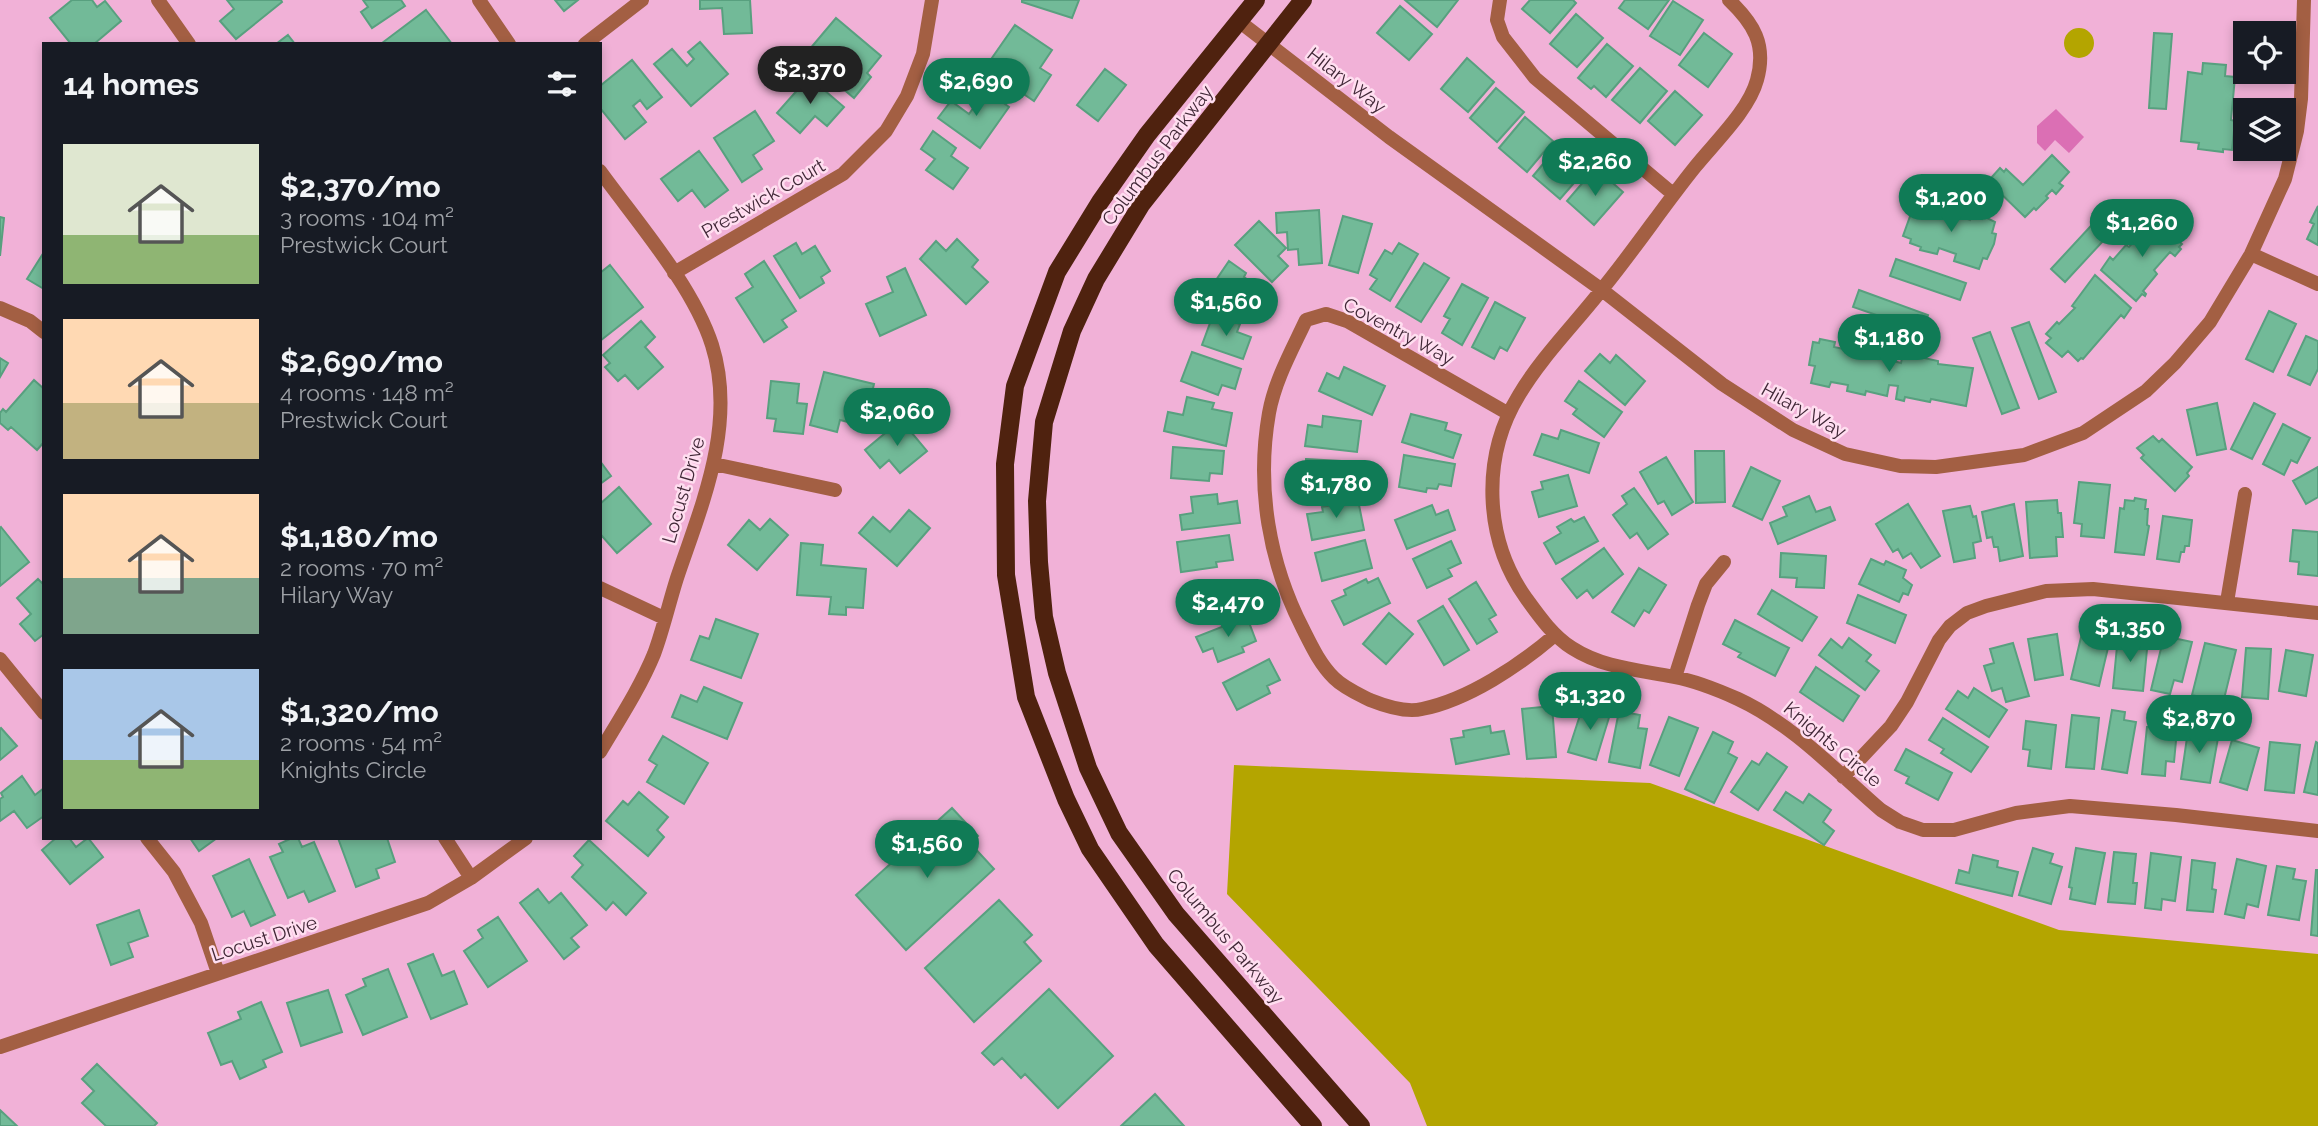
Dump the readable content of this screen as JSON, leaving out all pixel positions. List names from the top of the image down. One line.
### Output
{"streets":{"main road":["Columbus Parkway"],"street":["Hilary Way","Prestwick Court","Coventry Way","Locust Drive","Knights Circle"]},"crossings":[["Hilary Way","Columbus Parkway"],["Hilary Way","Knights Circle"],["Prestwick Court","Locust Drive"],["Coventry Way","Knights Circle"]],"page":{"heading":"14 homes","price":["$2,370","$2,690","$2,260","$1,200","$1,260","$1,560","$1,180","$2,060","$1,780","$2,470","$1,350","$1,320","$2,870","$1,560"],"list":[{"name":"$2,370/mo","note":"3 rooms · 104 m² · Prestwick Court"},{"name":"$2,690/mo","note":"4 rooms · 148 m² · Prestwick Court"},{"name":"$1,180/mo","note":"2 rooms · 70 m² · Hilary Way"},{"name":"$1,320/mo","note":"2 rooms · 54 m² · Knights Circle"}]}}
